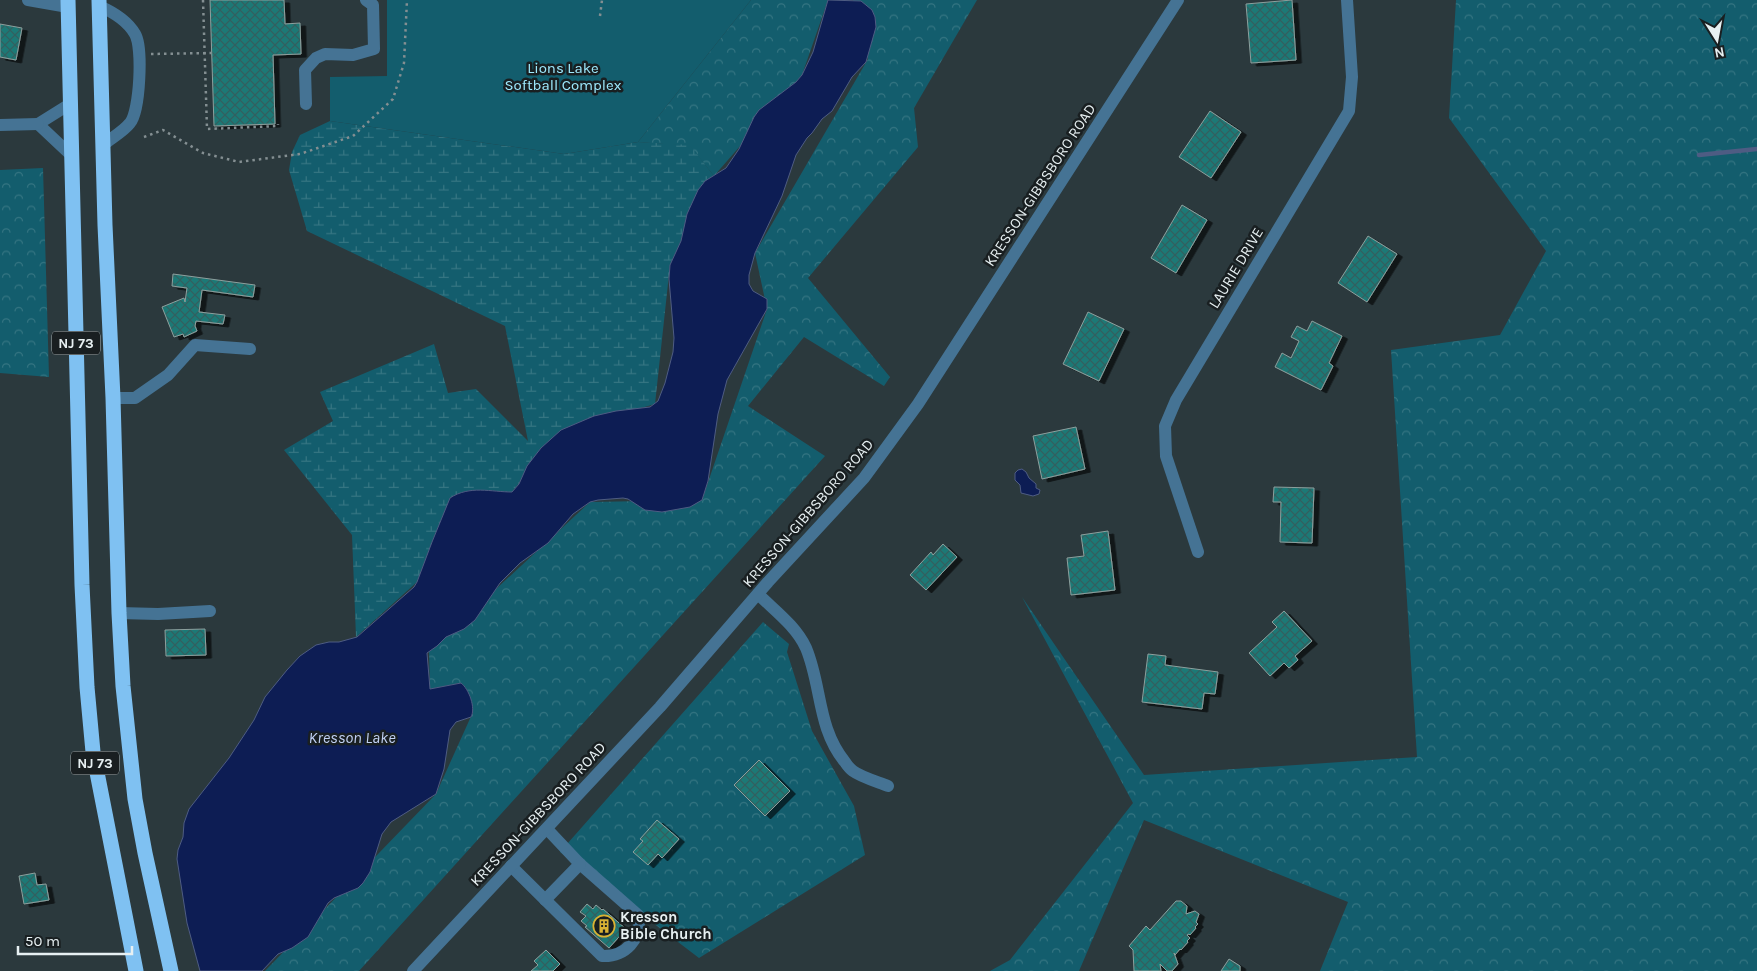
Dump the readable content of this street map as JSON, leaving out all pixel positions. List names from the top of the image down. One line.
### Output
{"streets":{"highway":["NJ 73"],"street":["KRESSON-GIBBSBORO ROAD","LAURIE DRIVE"]},"water":["Kresson Lake"],"parks":["Lions Lake Softball Complex"],"places":{"building":["Kresson Bible Church"]},"scale_bar":"50 m","north":"bottom"}
